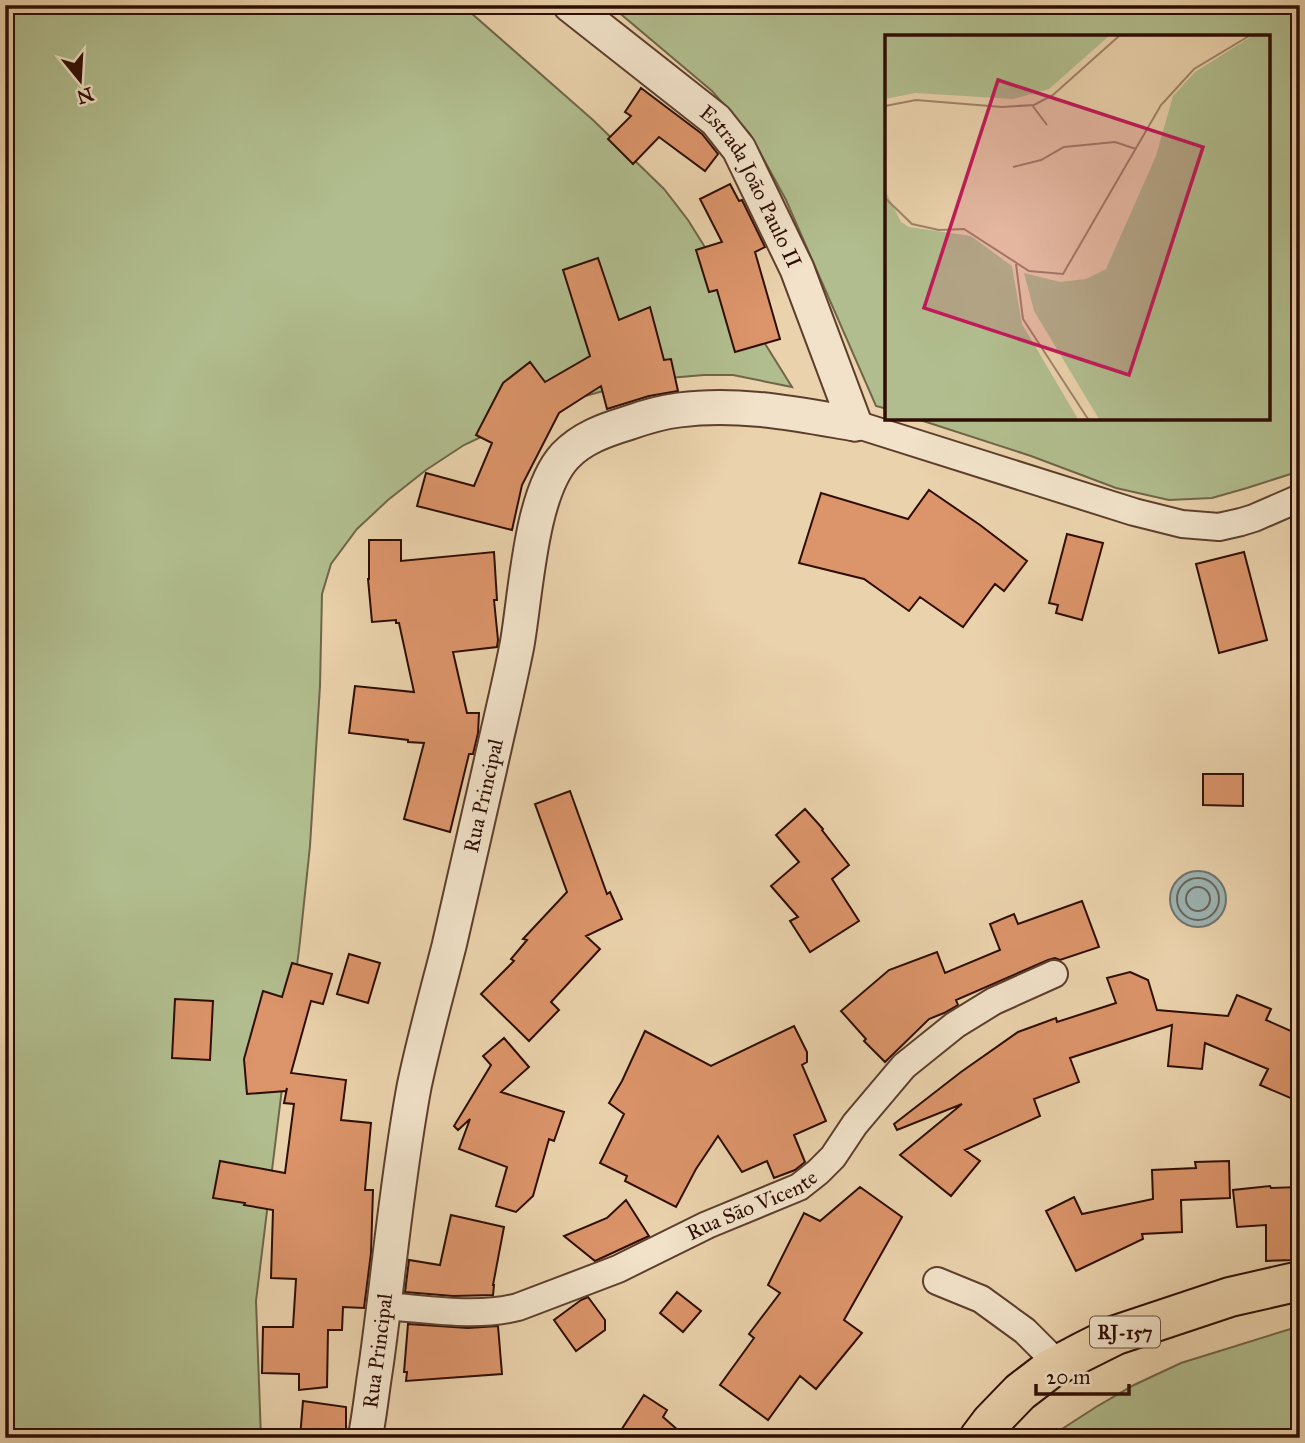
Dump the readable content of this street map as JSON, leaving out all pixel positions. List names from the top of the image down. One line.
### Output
{"streets":{"main road":["RJ-157"],"street":["Estrada João Paulo II","Rua Principal","Rua São Vicente"]},"crossings":[["Estrada João Paulo II","Rua Principal"],["Rua Principal","Rua São Vicente"]],"scale_bar":"20 m","north":"bottom"}
